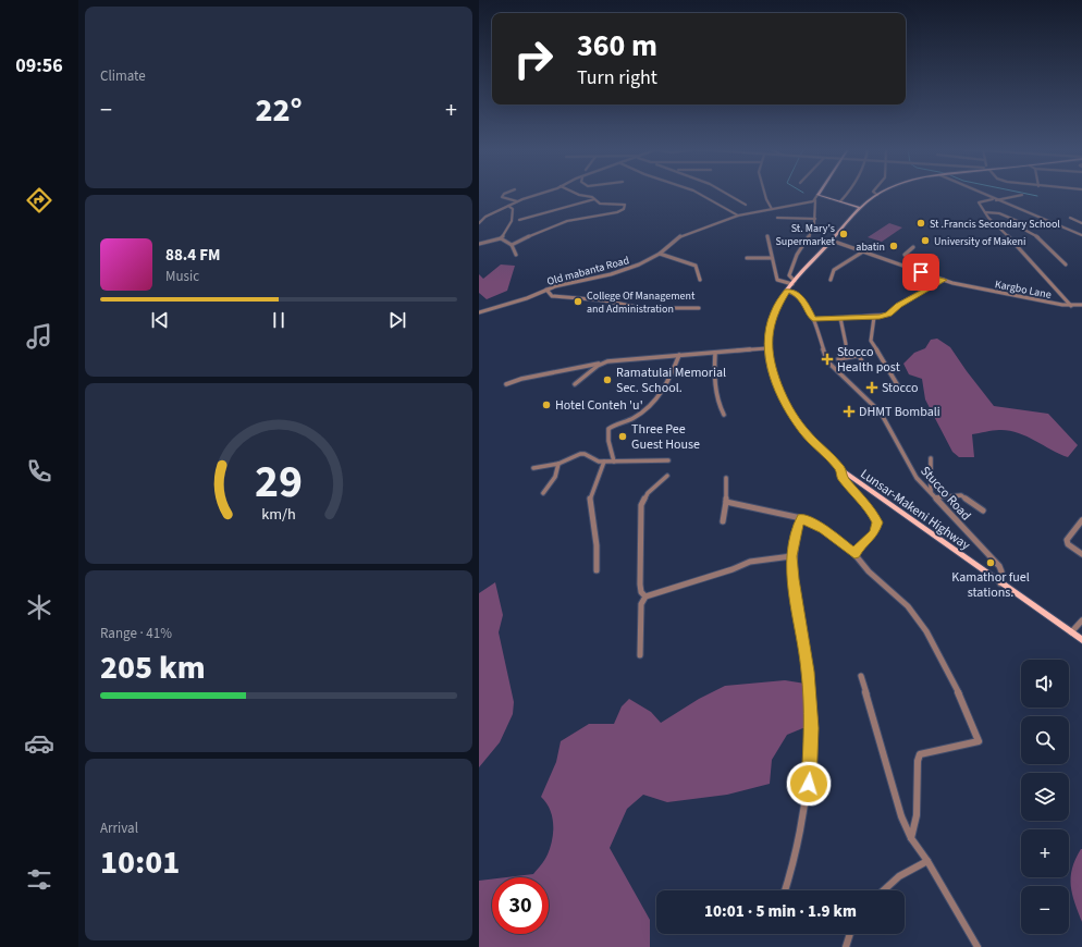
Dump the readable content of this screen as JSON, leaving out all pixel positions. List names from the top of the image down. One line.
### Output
{"streets":{"main road":["Lunsar-Makeni Highway"],"street":["Old mabanta Road","Kargbo Lane","Stucco Road"]},"crossings":[["Stucco Road","Lunsar-Makeni Highway"]],"places":{"other":["St .Francis Secondary School","St. Mary's Supermarket","University of Makeni","abatin","College Of Management and Administration","Ramatulai Memorial Sec. School.","Hotel Conteh 'u'","Three Pee Guest House","Kamathor fuel stations."],"health":["Stocco Health post","Stocco","DHMT Bombali"]},"page":{"tabs":"09:56","tile":["Climate",["Range · 41%","205 km"],["Arrival","10:01"]],"turn":["360 m","Turn right"],"heat":["−","22°","+"],"song":["88.4 FM","Music"],"map_buttons":["+","−"],"limit":"30","trip":"10:01 · 5 min · 1.9 km","gauge":["29","km/h"]}}
